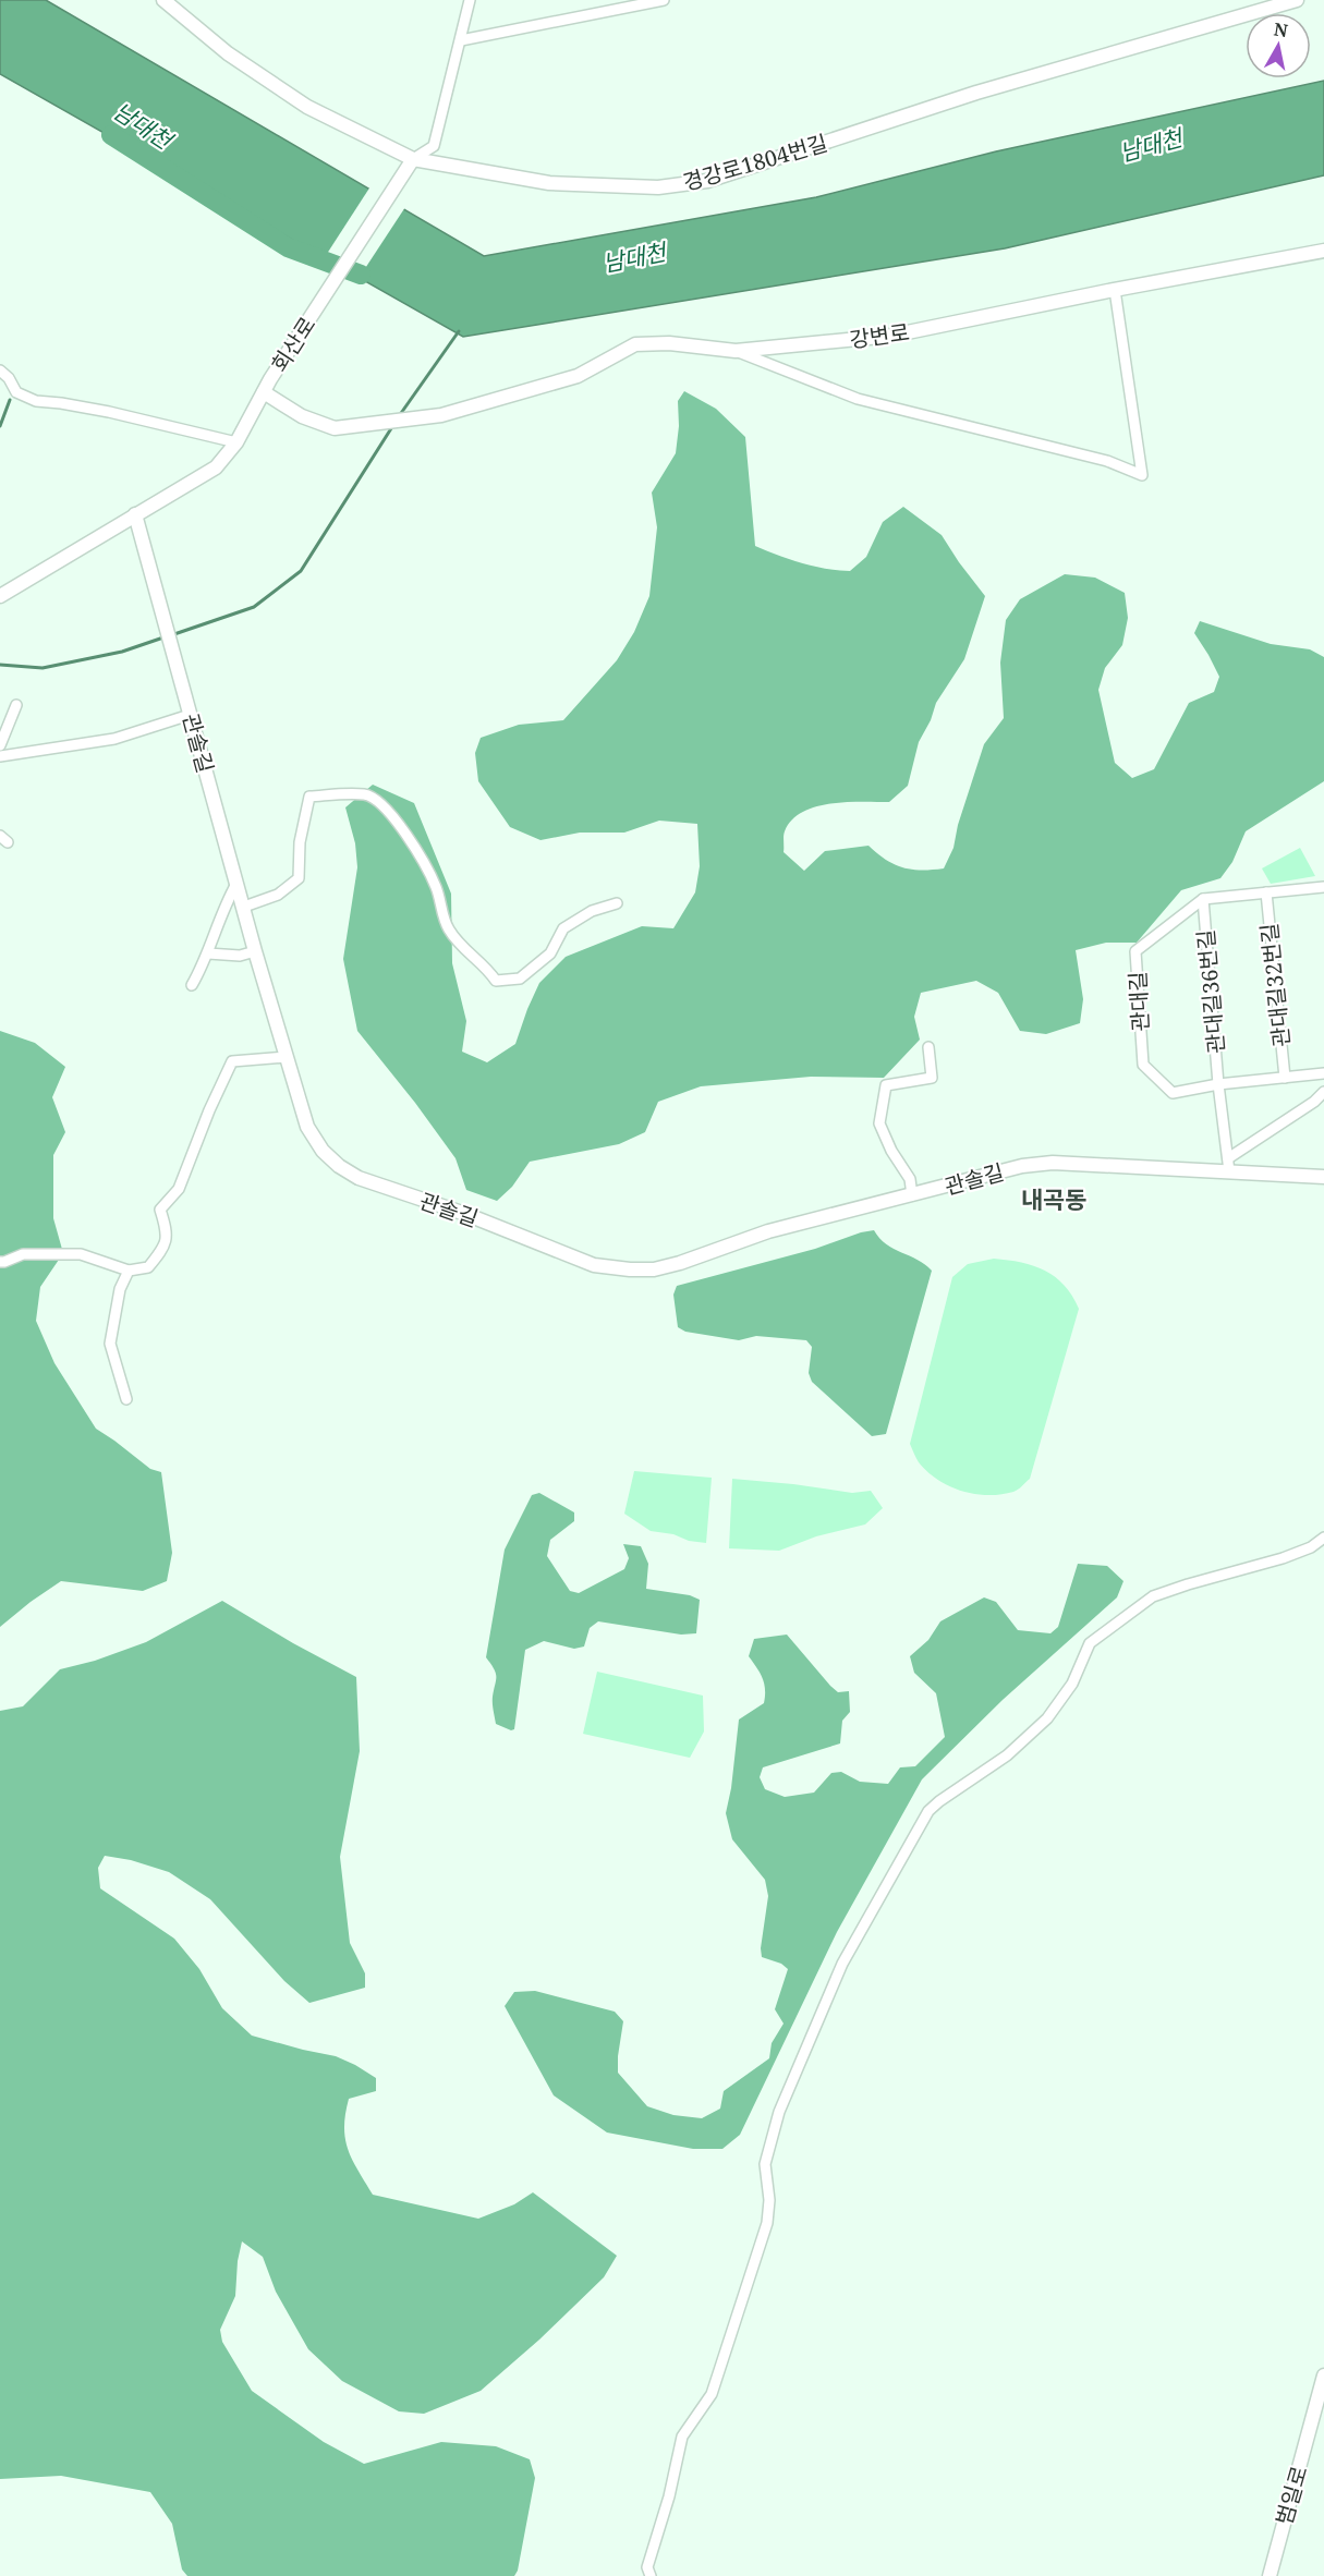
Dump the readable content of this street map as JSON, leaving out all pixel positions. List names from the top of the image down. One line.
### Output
{"streets":{"street":["경강로1804번길","강변로","회산로","관솔길","관대길32번길","관대길36번길","관대길","범일로"]},"crossings":[["경강로1804번길","회산로"],["강변로","회산로"],["회산로","관솔길"],["관대길32번길","관대길"],["관대길36번길","관대길"]],"districts":["내곡동"],"water":["남대천"],"north":"top"}
